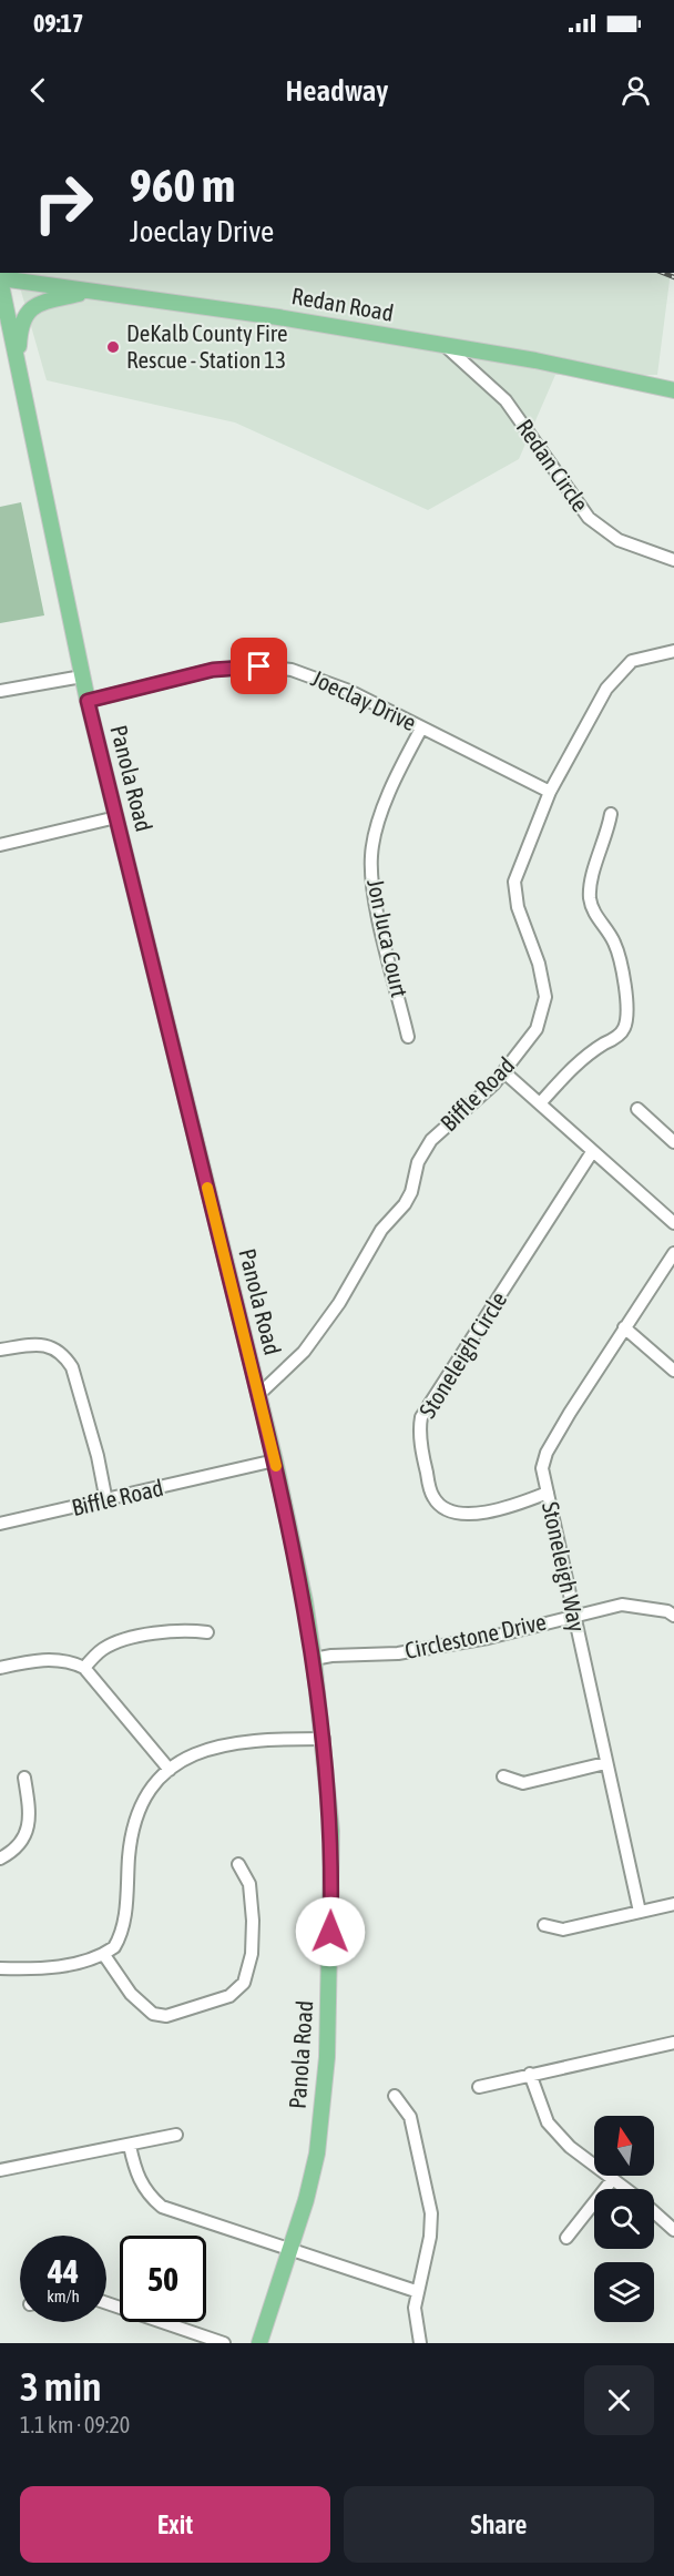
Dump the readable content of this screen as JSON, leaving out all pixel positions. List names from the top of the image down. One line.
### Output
{"streets":{"main road":["Redan Road","Panola Road"],"street":["Redan Circle","Joeclay Drive","Jon Juca Court","Biffle Road","Stoneleigh Circle","Stoneleigh Way","Circlestone Drive"]},"crossings":[["Redan Road","Redan Circle"],["Redan Road","Panola Road"],["Joeclay Drive","Panola Road"],["Joeclay Drive","Jon Juca Court"],["Joeclay Drive","Biffle Road"],["Panola Road","Biffle Road"],["Panola Road","Circlestone Drive"],["Stoneleigh Circle","Stoneleigh Way"],["Stoneleigh Way","Circlestone Drive"]],"places":["DeKalb County Fire Rescue - Station 13"],"north":"top","page":{"status":"09:17","header":"Headway","turn":["960 m","Joeclay Drive"],"speed":"44 km/h","limit":"50","heading":["3 min","1.1 km · 09:20"],"buttons":["Exit","Share"]}}
